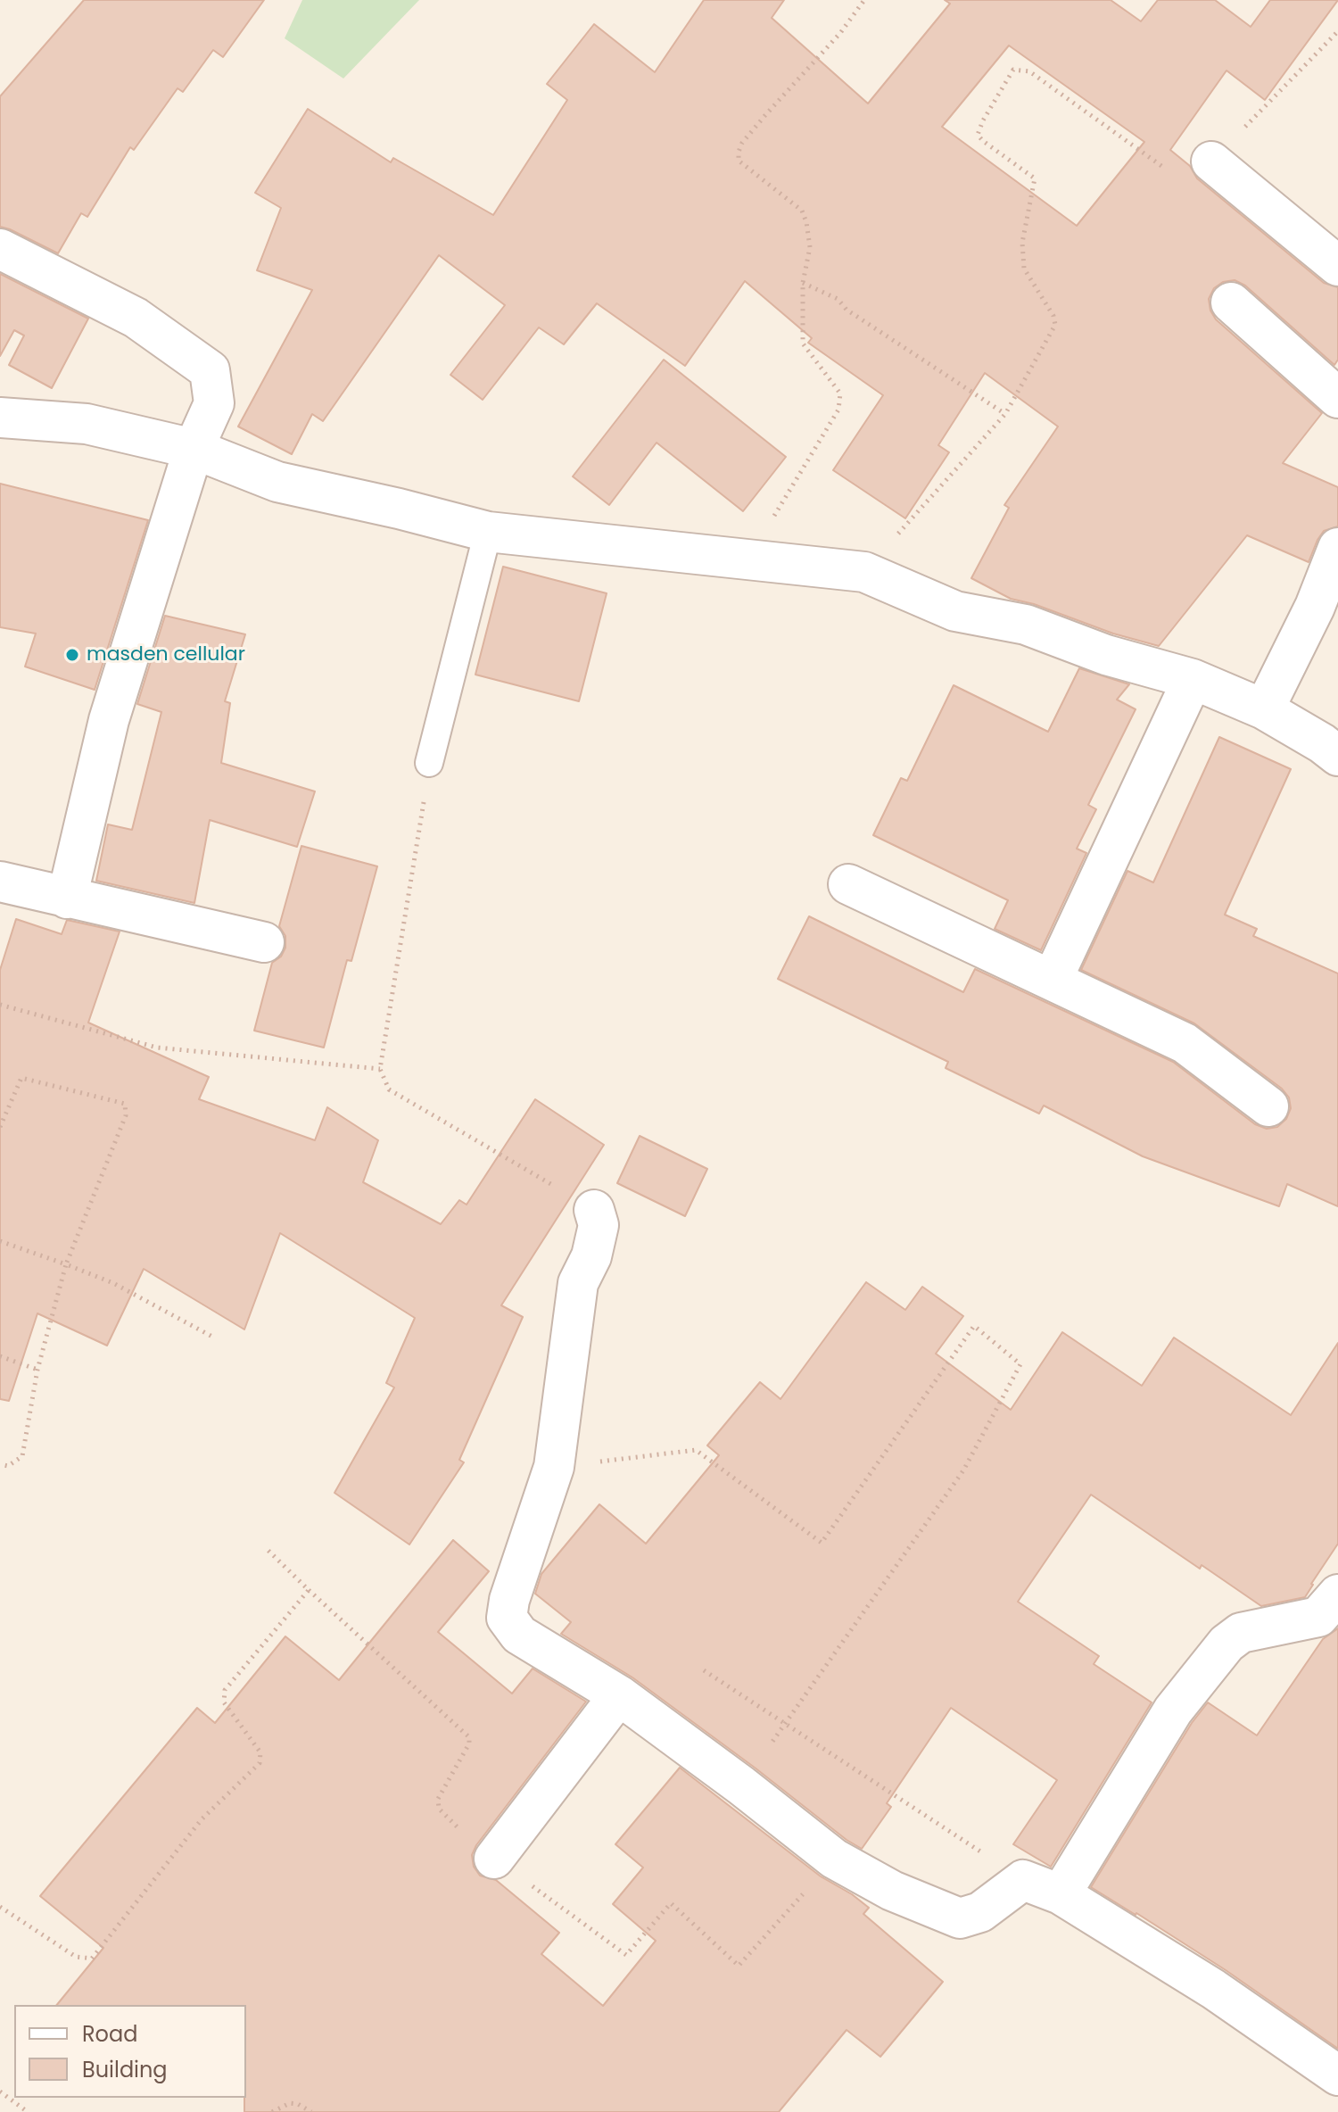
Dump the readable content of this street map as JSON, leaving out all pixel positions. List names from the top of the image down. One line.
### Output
{"places":["masden cellular"],"legend":["Road","Building"]}
